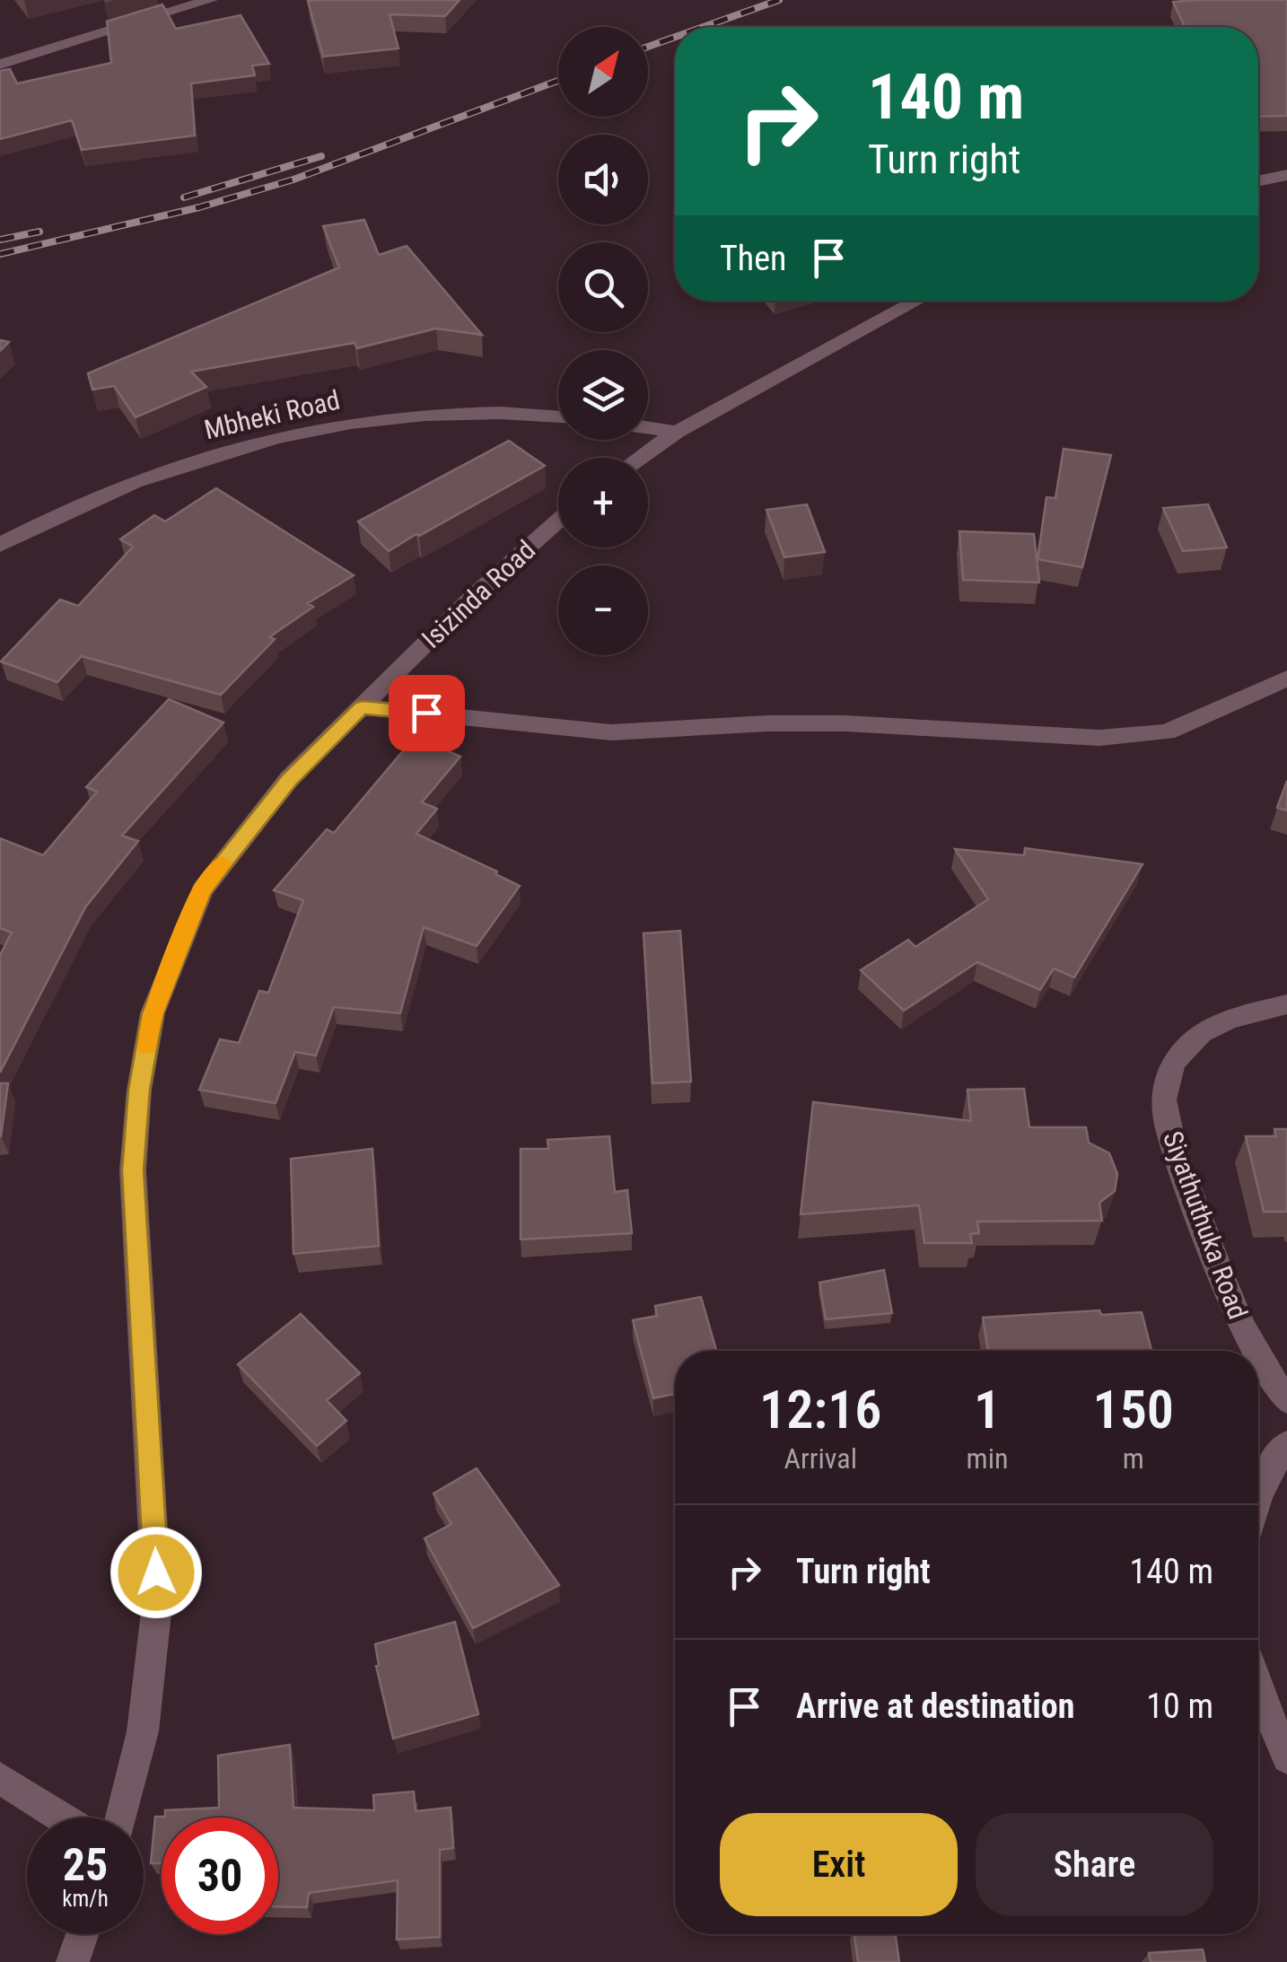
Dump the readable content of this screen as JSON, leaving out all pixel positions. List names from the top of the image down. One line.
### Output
{"streets":{"street":["Mbheki Road","Isizinda Road","Siyathuthuka Road"]},"north":"top right","page":{"map_buttons":["+","−"],"turn":["140 m","Turn right"],"then":"Then","eta":["12:16","Arrival","1","min","150","m"],"list":[{"name":"Turn right","value":"140 m"},{"name":"Arrive at destination","value":"10 m"}],"buttons":["Exit","Share"],"speed":"25 km/h","limit":"30"}}
